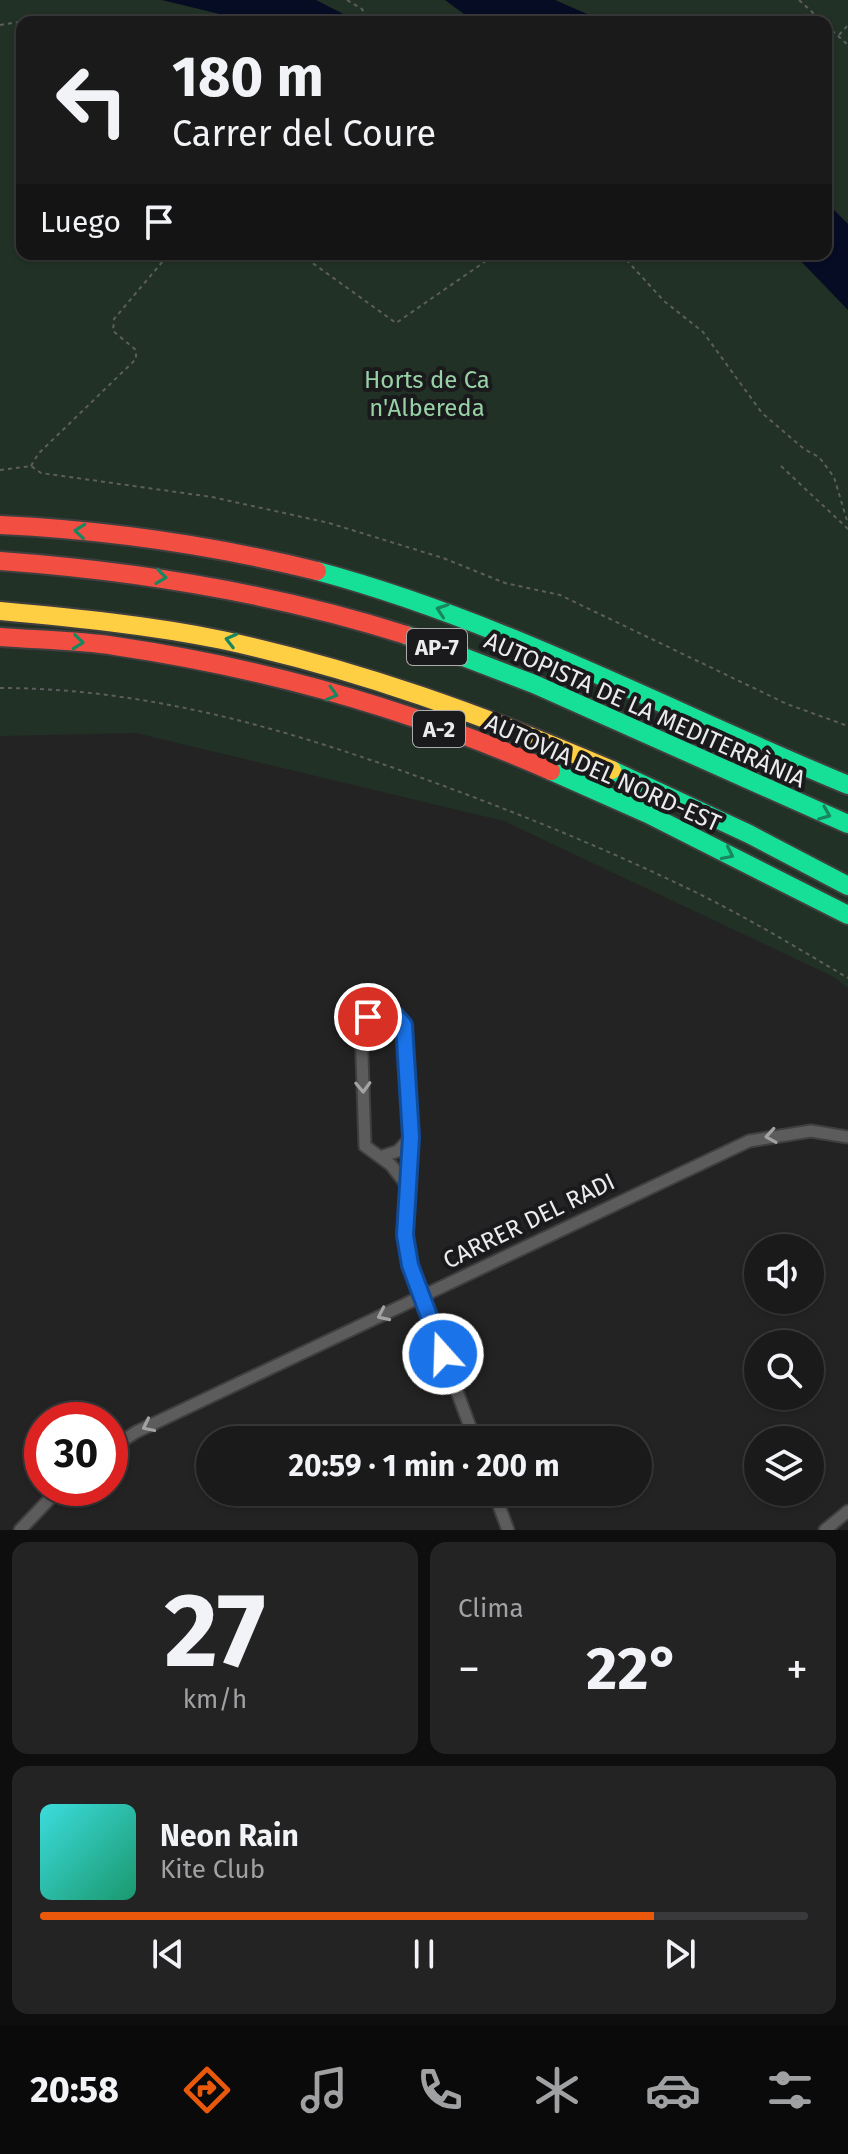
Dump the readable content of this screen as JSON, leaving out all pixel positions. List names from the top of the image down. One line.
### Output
{"streets":{"highway":["AP-7","AUTOPISTA DE LA MEDITERRÀNIA","A-2","AUTOVIA DEL NORD-EST"],"street":["CARRER DEL RADI"]},"one_way":["CARRER DEL RADI"],"parks":["Horts de Ca n'Albereda"],"page":{"turn":["180 m","Carrer del Coure"],"then":"Luego","limit":"30","trip":"20:59 · 1 min · 200 m","tile":[["27","km/h"],"Clima"],"heat":["−","22°","+"],"song":["Neon Rain","Kite Club"],"tabs":"20:58"}}
